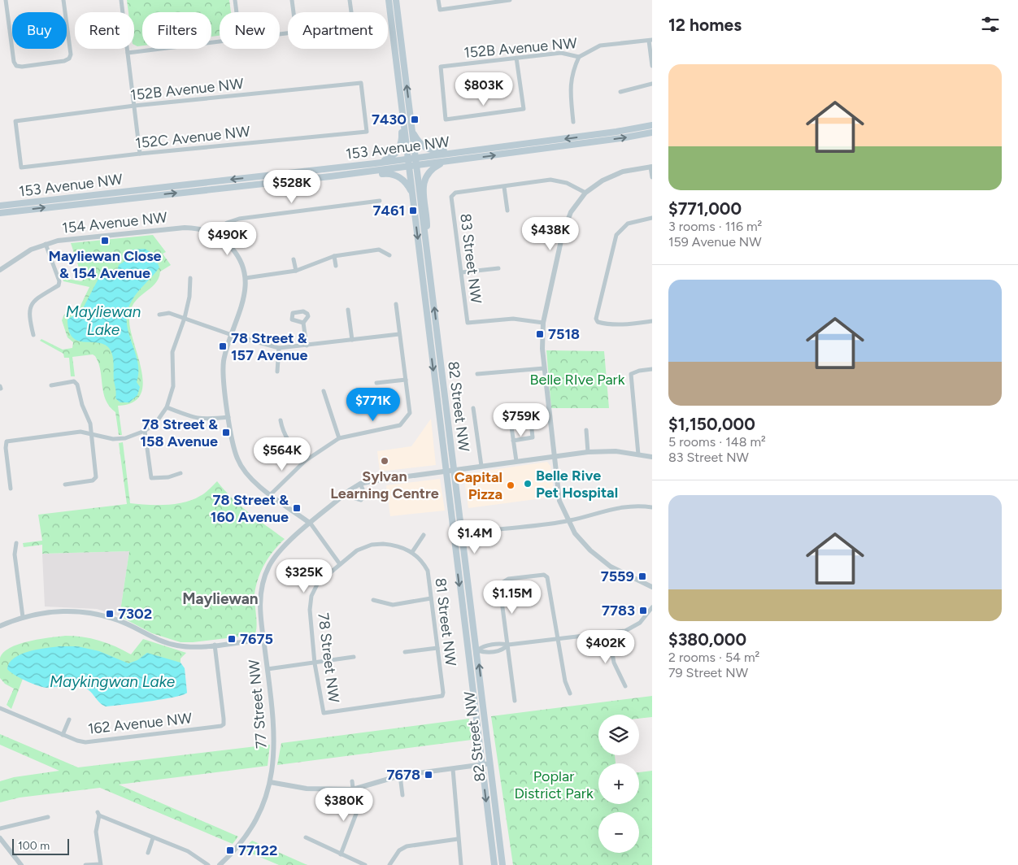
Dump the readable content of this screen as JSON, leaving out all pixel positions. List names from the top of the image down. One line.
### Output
{"streets":{"main road":["153 Avenue NW","82 Street NW"],"street":["152B Avenue NW","152C Avenue NW","154 Avenue NW","83 Street NW","81 Street NW","78 Street NW","77 Street NW","162 Avenue NW"]},"crossings":[["152B Avenue NW","152C Avenue NW"],["153 Avenue NW","82 Street NW"],["81 Street NW","78 Street NW"]],"districts":["Mayliewan"],"water":["Mayliewan Lake","Maykingwan Lake"],"parks":["Belle RIve Park","Poplar District Park"],"places":{"transit":["7430","7461","Mayliewan Close & 154 Avenue","7518","78 Street & 157 Avenue","78 Street & 158 Avenue","78 Street & 160 Avenue","7559","7783","7302","7675","7678","77122"],"other":["Sylvan Learning Centre","Belle Rive Pet Hospital","Capital Pizza"]},"scale_bar":"100 m","page":{"heading":"12 homes","chip":["Buy","Rent","Filters","New","Apartment"],"list":[{"name":"$771,000","note":"3 rooms · 116 m² · 159 Avenue NW"},{"name":"$1,150,000","note":"5 rooms · 148 m² · 83 Street NW"},{"name":"$380,000","note":"2 rooms · 54 m² · 79 Street NW"}],"price":["$803K","$528K","$438K","$490K","$771K","$759K","$564K","$1.4M","$325K","$1.15M","$402K","$380K"],"map_buttons":["+","−"],"scale":"100 m"}}
